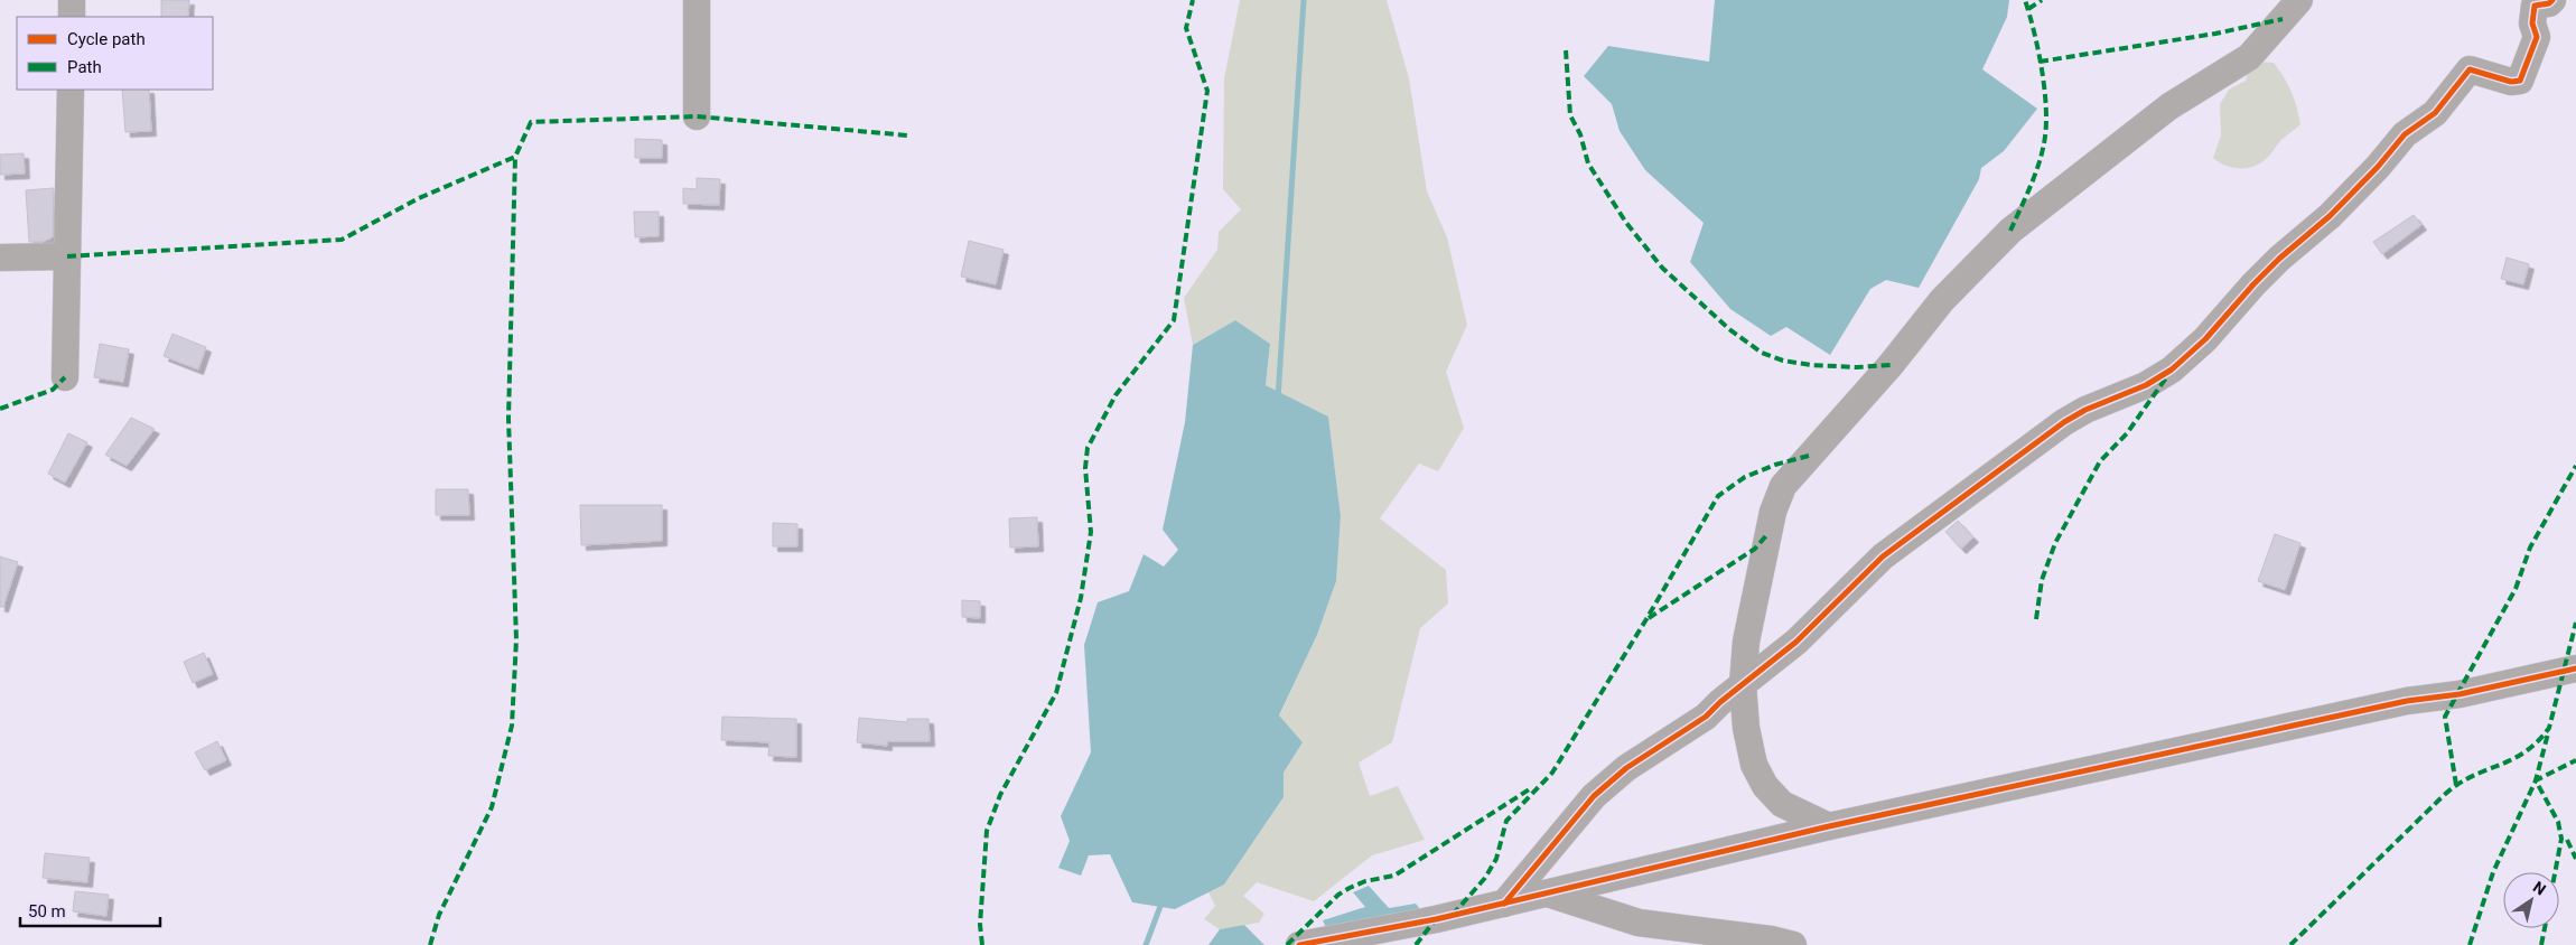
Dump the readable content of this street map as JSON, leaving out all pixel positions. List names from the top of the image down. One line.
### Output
{"legend":["Cycle path","Path"],"scale_bar":"50 m","north":"top right"}
